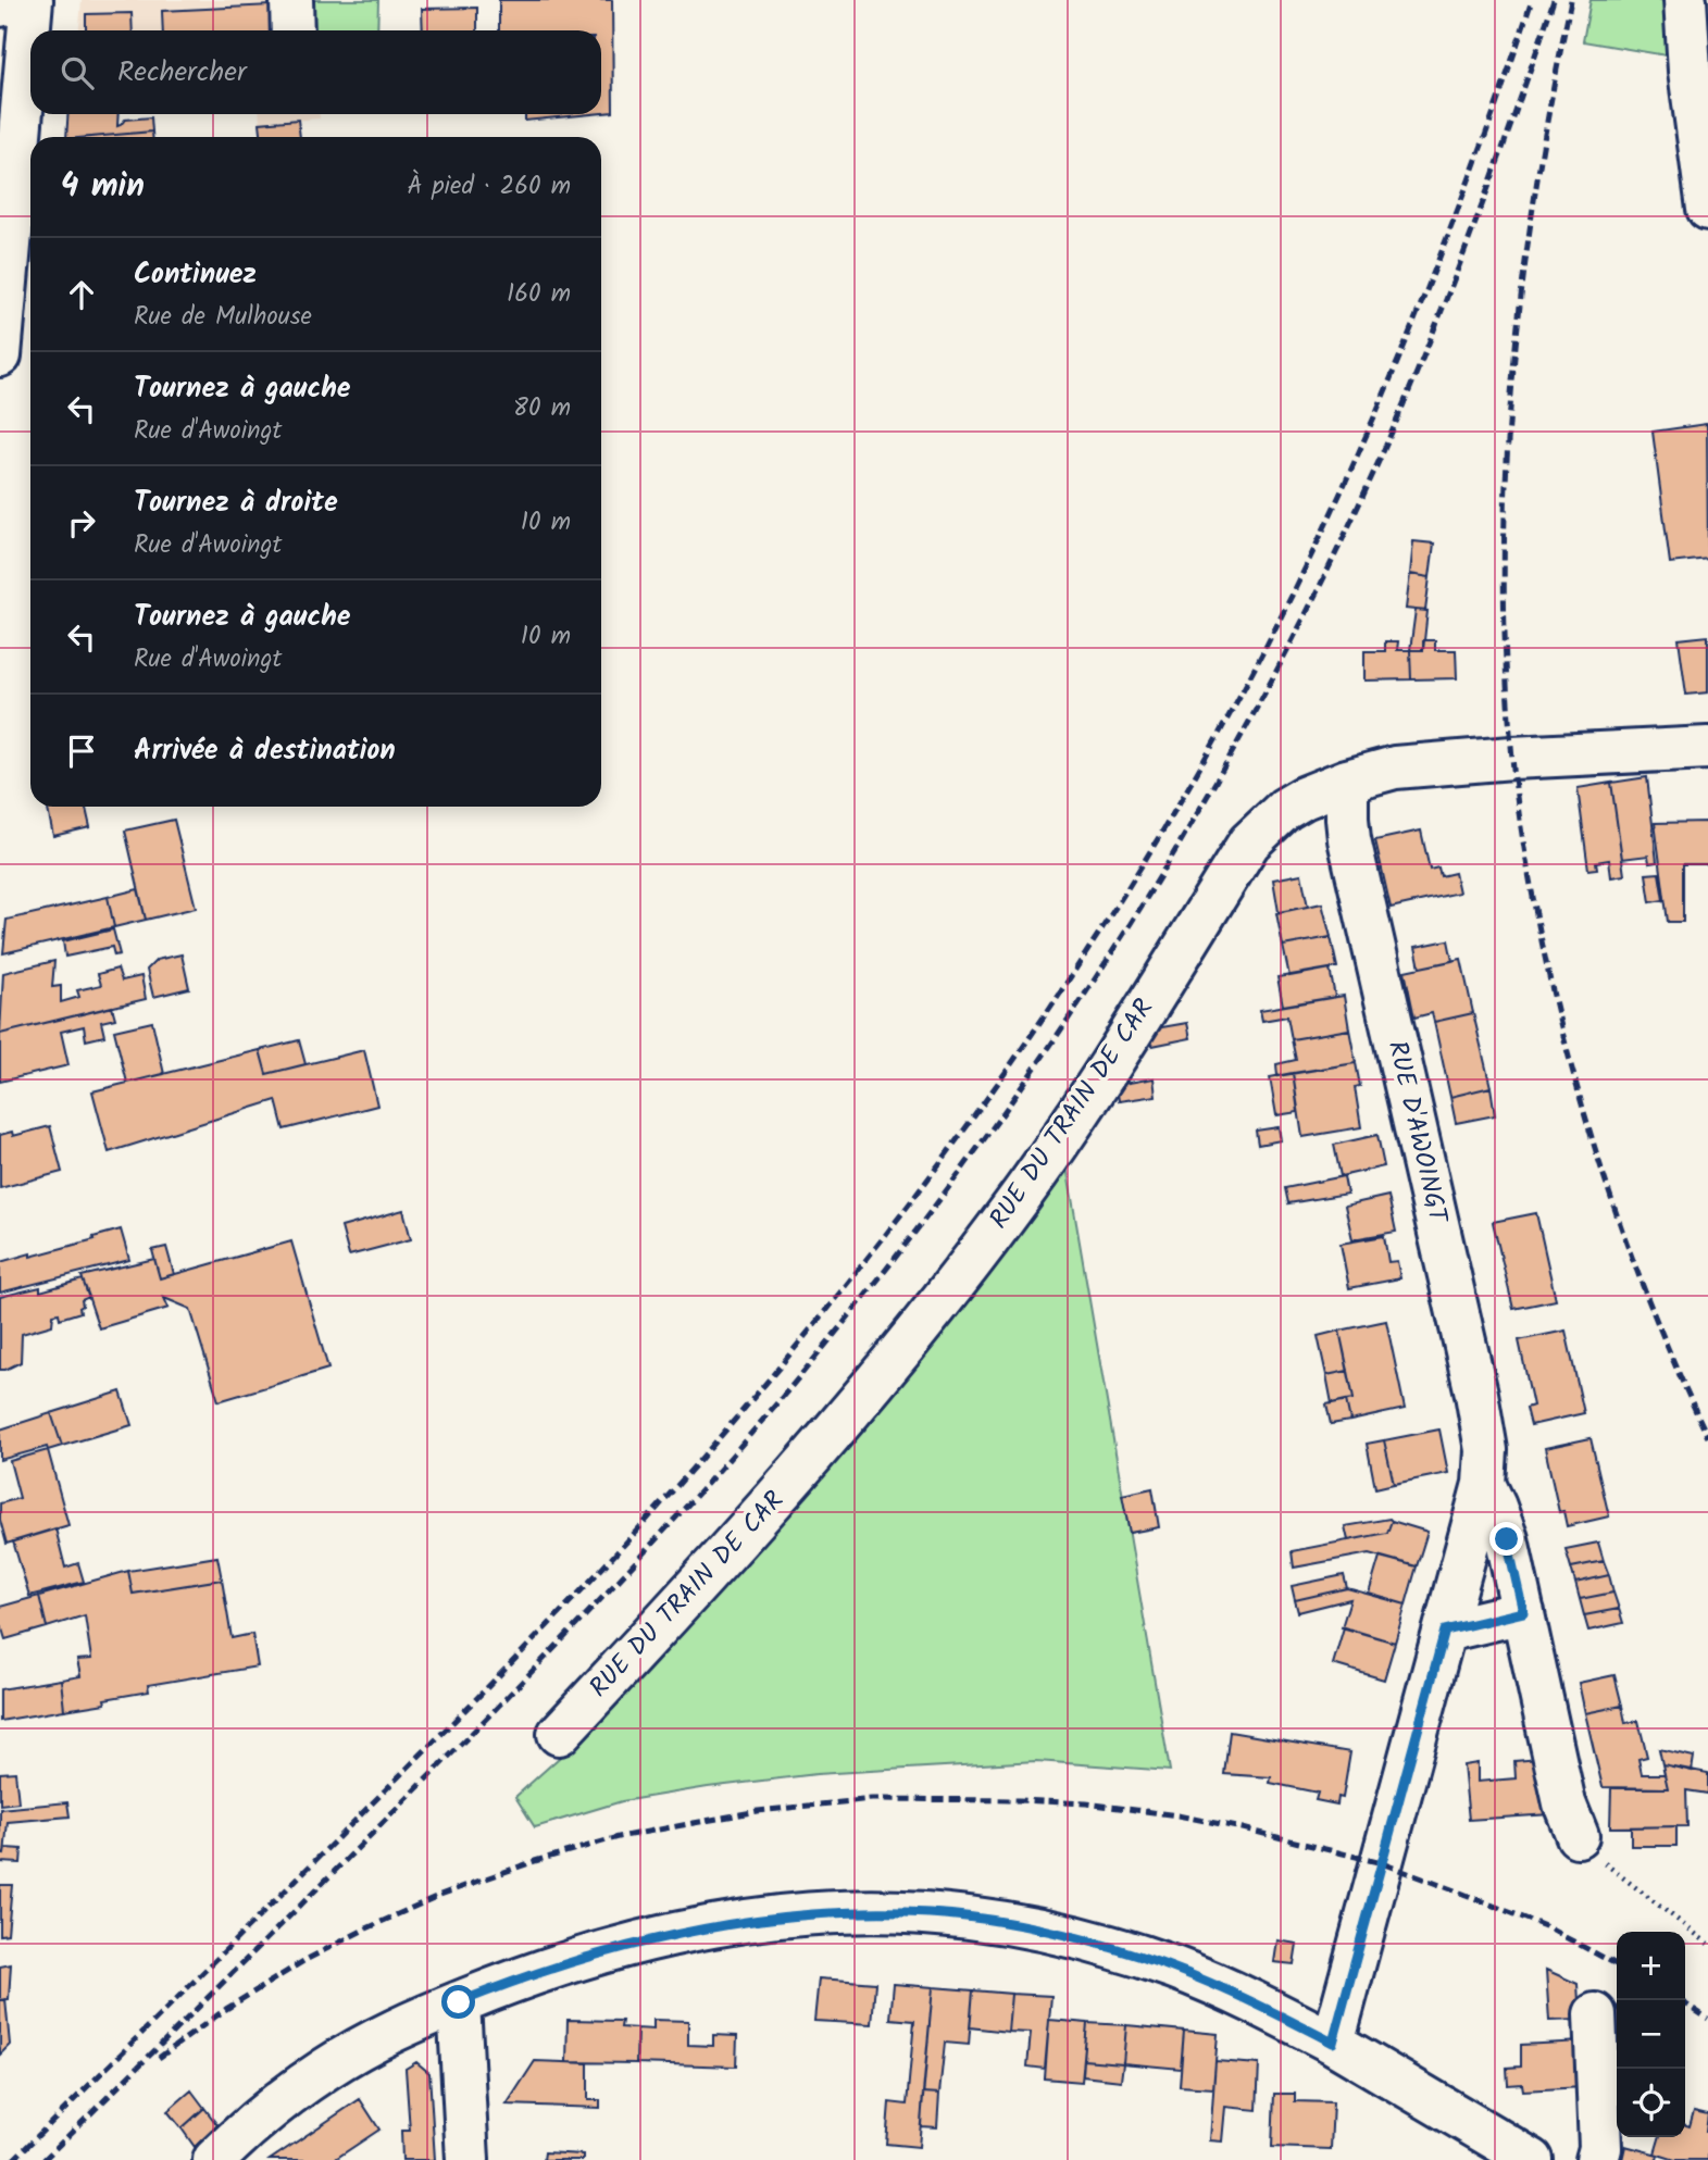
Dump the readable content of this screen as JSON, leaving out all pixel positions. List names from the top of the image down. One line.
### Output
{"streets":{"street":["RUE DU TRAIN DE CAR","RUE D'AWOINGT"]},"crossings":[["RUE DU TRAIN DE CAR","RUE D'AWOINGT"]],"page":{"search":"Rechercher","heading":["4 min","À pied · 260 m"],"list":[["Continuez","Rue de Mulhouse","160 m"],["Tournez à gauche","Rue d'Awoingt","80 m"],["Tournez à droite","Rue d'Awoingt","10 m"],["Tournez à gauche","Rue d'Awoingt","10 m"],"Arrivée à destination"],"map_buttons":["+","−"]}}
